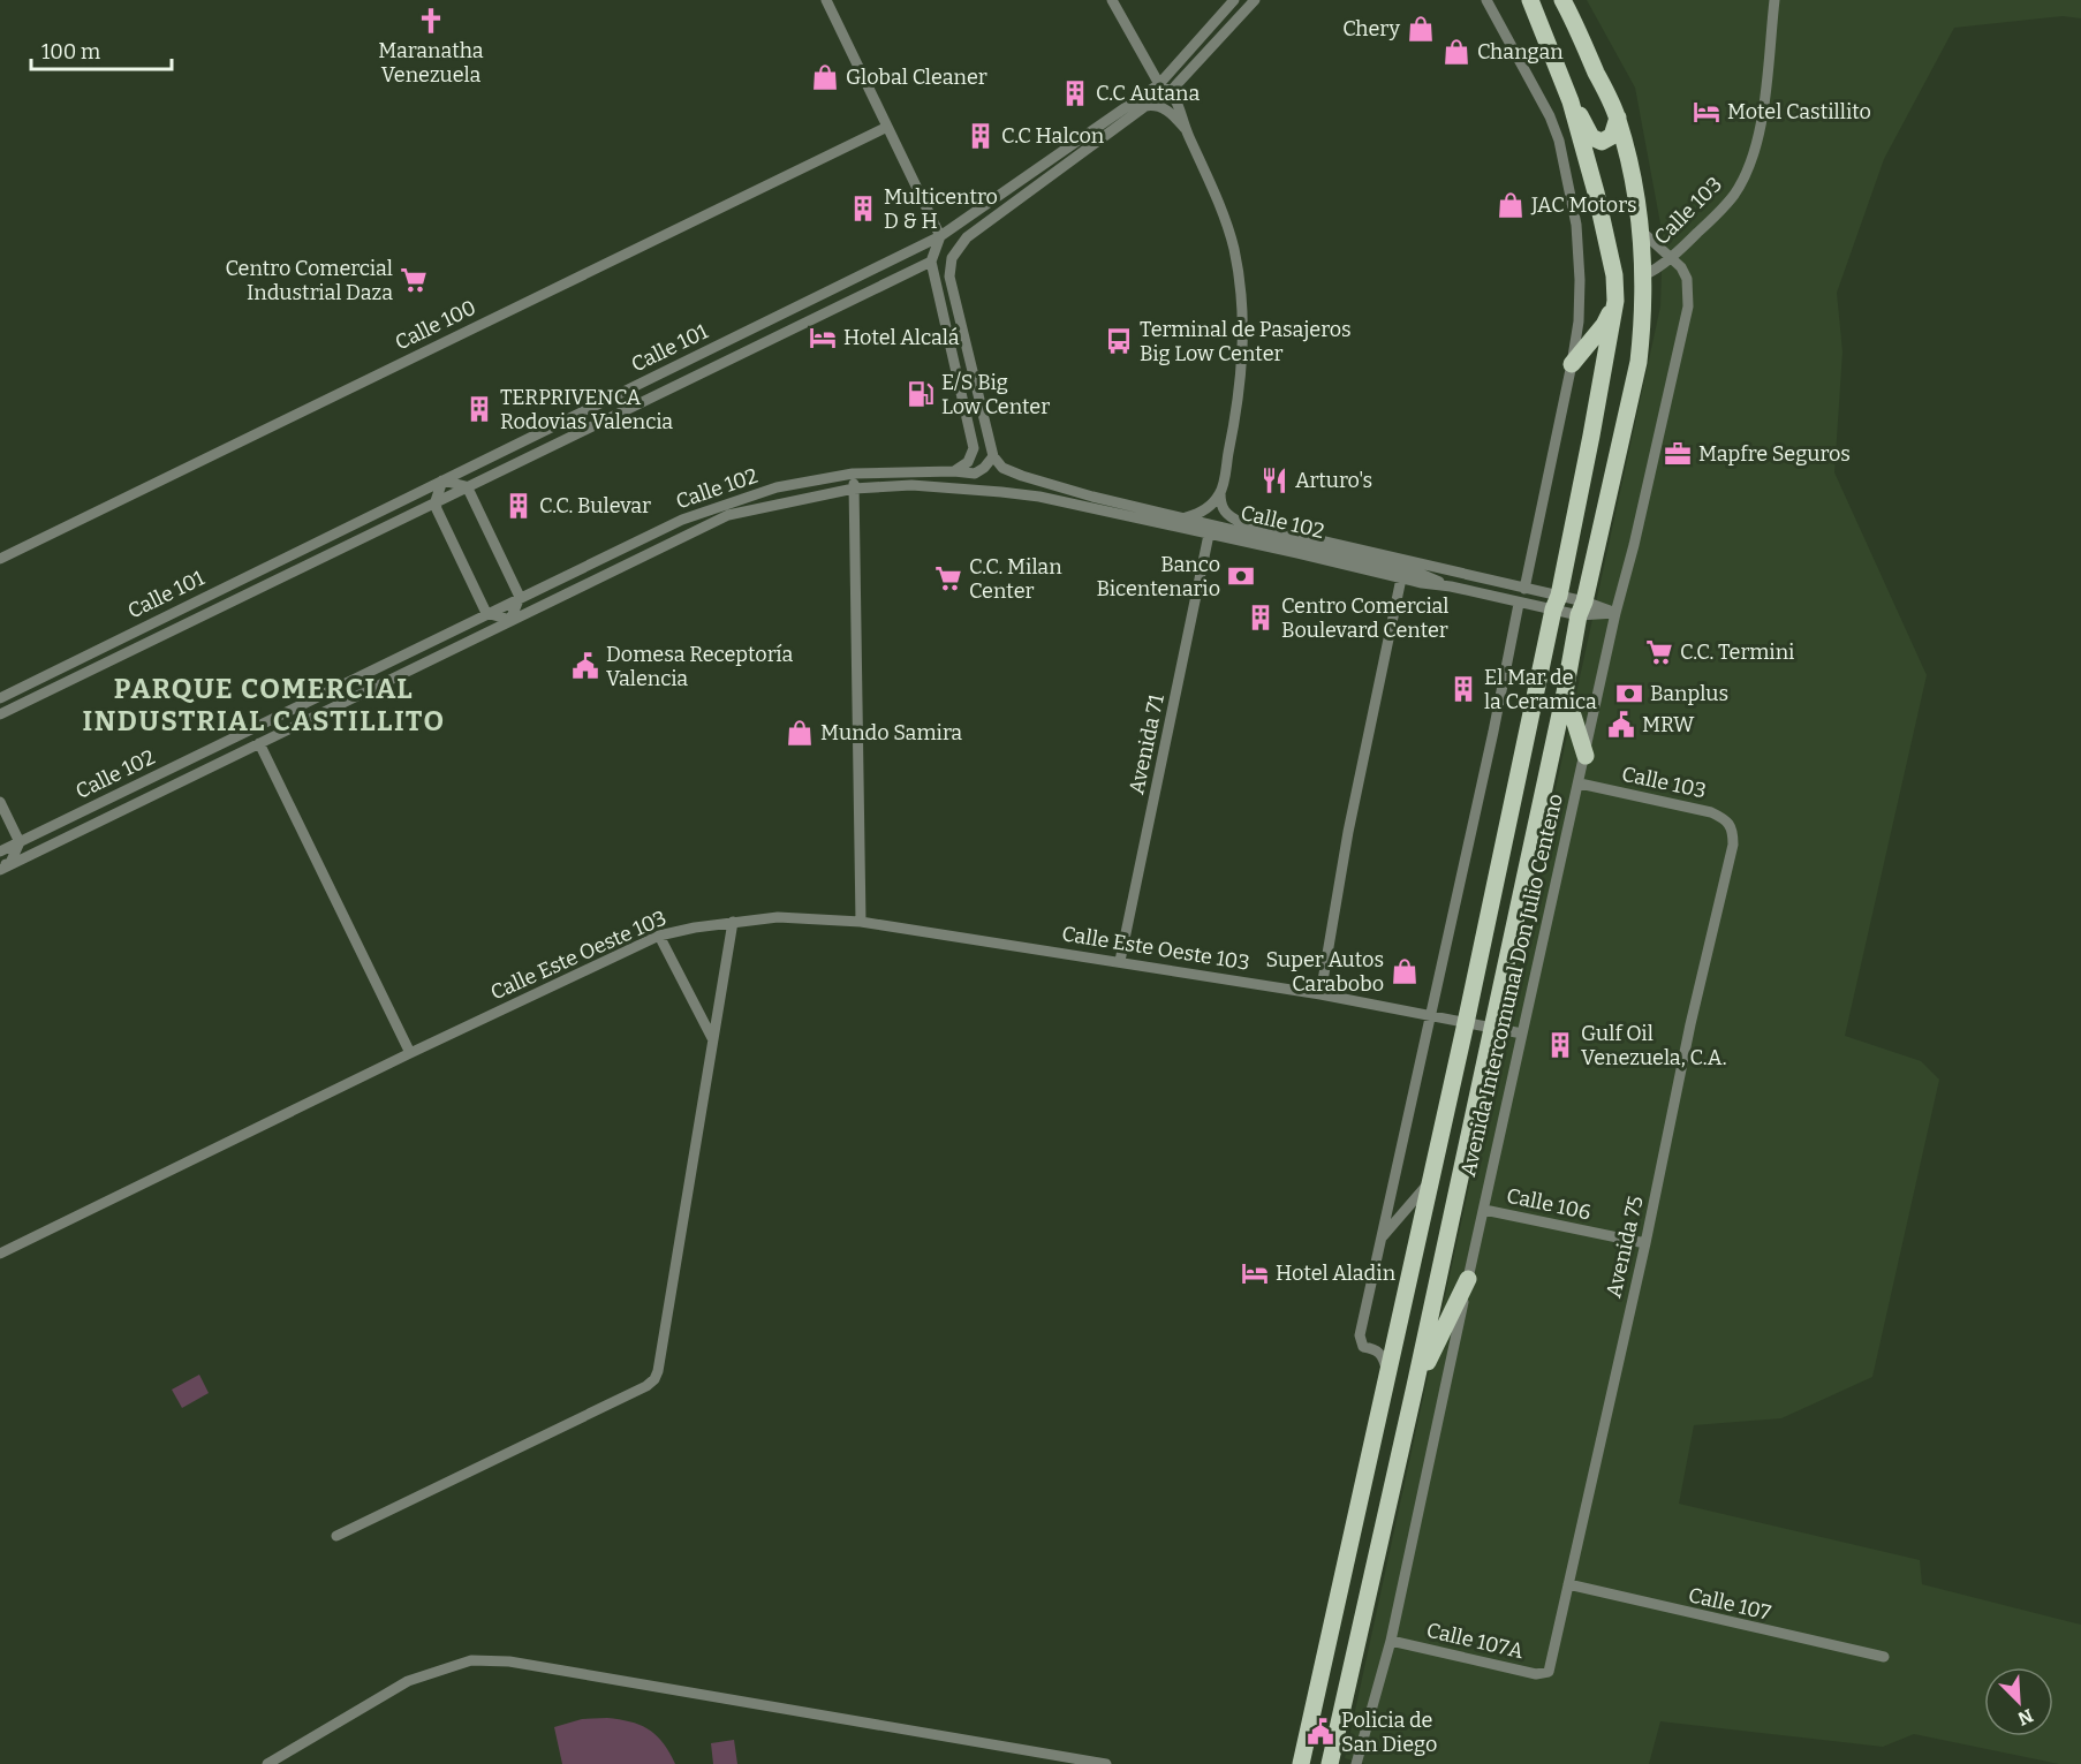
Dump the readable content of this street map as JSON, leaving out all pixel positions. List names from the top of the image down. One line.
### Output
{"streets":{"main road":["Avenida Intercomunal Don Julio Centeno"],"street":["Calle 103","Calle 100","Calle 101","Calle 102","Avenida 71","Calle Este Oeste 103","Calle 106","Avenida 75","Calle 107","Calle 107A"]},"crossings":[["Calle 103","Avenida Intercomunal Don Julio Centeno"],["Calle 103","Avenida 75"],["Calle 102","Avenida 71"],["Calle 102","Avenida Intercomunal Don Julio Centeno"],["Avenida 71","Calle Este Oeste 103"],["Calle Este Oeste 103","Avenida Intercomunal Don Julio Centeno"],["Avenida Intercomunal Don Julio Centeno","Calle 106"],["Avenida Intercomunal Don Julio Centeno","Calle 107A"],["Calle 106","Avenida 75"],["Avenida 75","Calle 107"],["Avenida 75","Calle 107A"]],"districts":["PARQUE COMERCIAL INDUSTRIAL CASTILLITO"],"places":{"church":["Maranatha Venezuela"],"shop":["Chery","Changan","Global Cleaner","JAC Motors","Mundo Samira","Super Autos Carabobo"],"building":["C.C Autana","C.C Halcon","Multicentro D & H","TERPRIVENCA Rodovias Valencia","C.C. Bulevar","Centro Comercial Boulevard Center","El Mar de la Ceramica","Gulf Oil Venezuela, C.A."],"hotel":["Motel Castillito","Hotel Alcalá","Hotel Aladin"],"supermarket":["Centro Comercial Industrial Daza","C.C. Milan Center","C.C. Termini"],"bus stop":["Terminal de Pasajeros Big Low Center"],"fuel station":["E/S Big Low Center"],"office":["Mapfre Seguros"],"restaurant":["Arturo's"],"bank":["Banco Bicentenario","Banplus"],"public building":["Domesa Receptoría Valencia","MRW","Policia de San Diego"]},"scale_bar":"100 m","north":"bottom right"}
